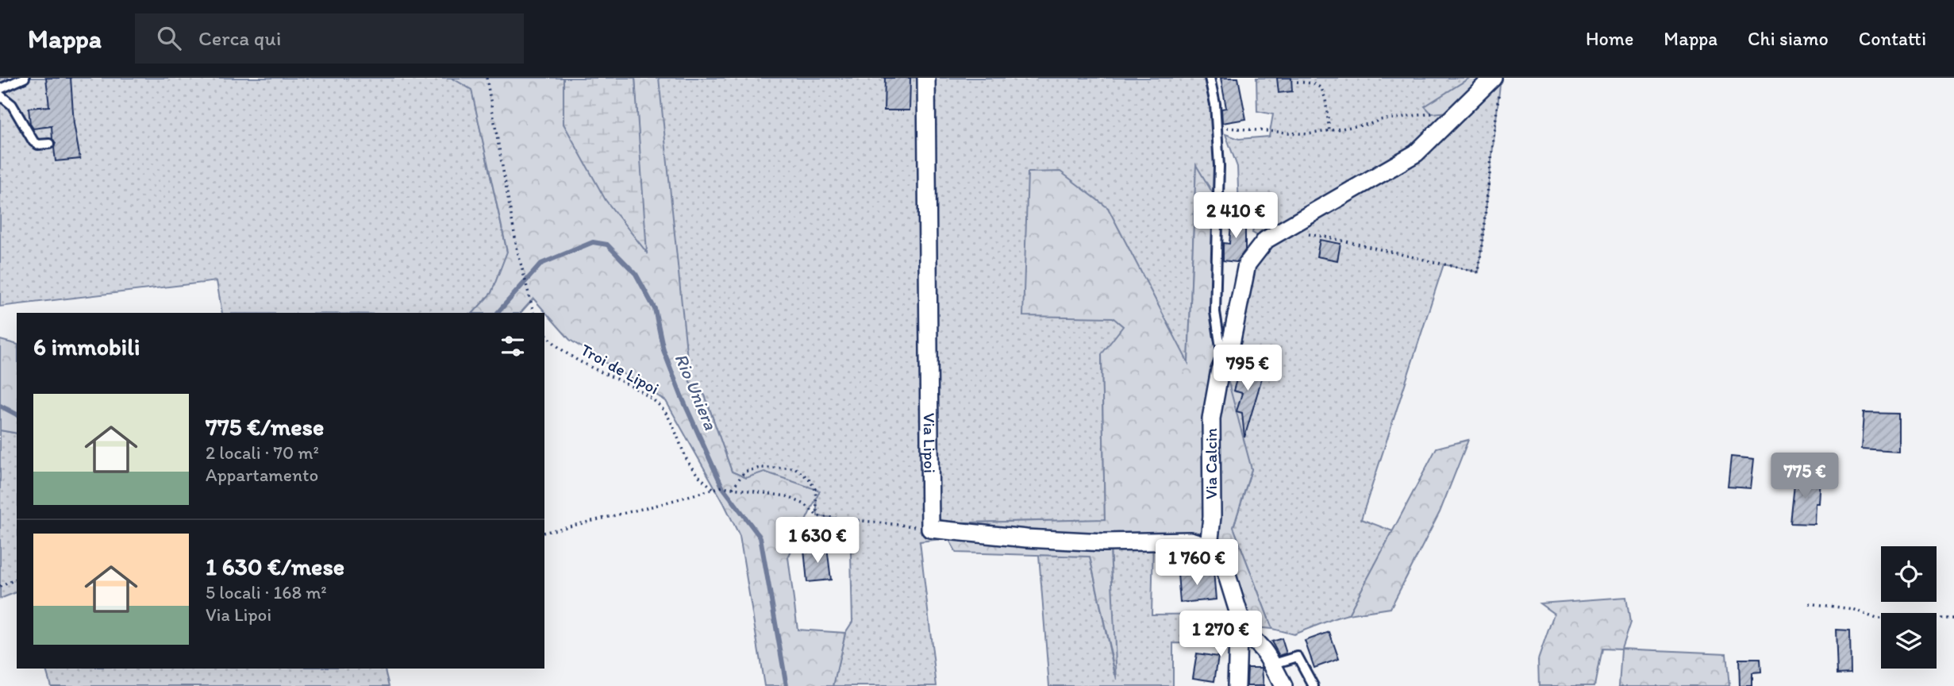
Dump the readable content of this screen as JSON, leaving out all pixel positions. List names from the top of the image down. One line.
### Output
{"streets":{"street":["Via Lipoi","Via Calcin"],"path":["Troi de Lipoi"]},"water":["Rio Uniera"],"page":{"header":"Mappa","search":"Cerca qui","nav":["Home","Mappa","Chi siamo","Contatti"],"price":["2 410 €","795 €","775 €","1 630 €","1 760 €","1 270 €"],"heading":"6 immobili","list":[{"name":"775 €/mese","note":"2 locali · 70 m² · Appartamento"},{"name":"1 630 €/mese","note":"5 locali · 168 m² · Via Lipoi"}]}}
